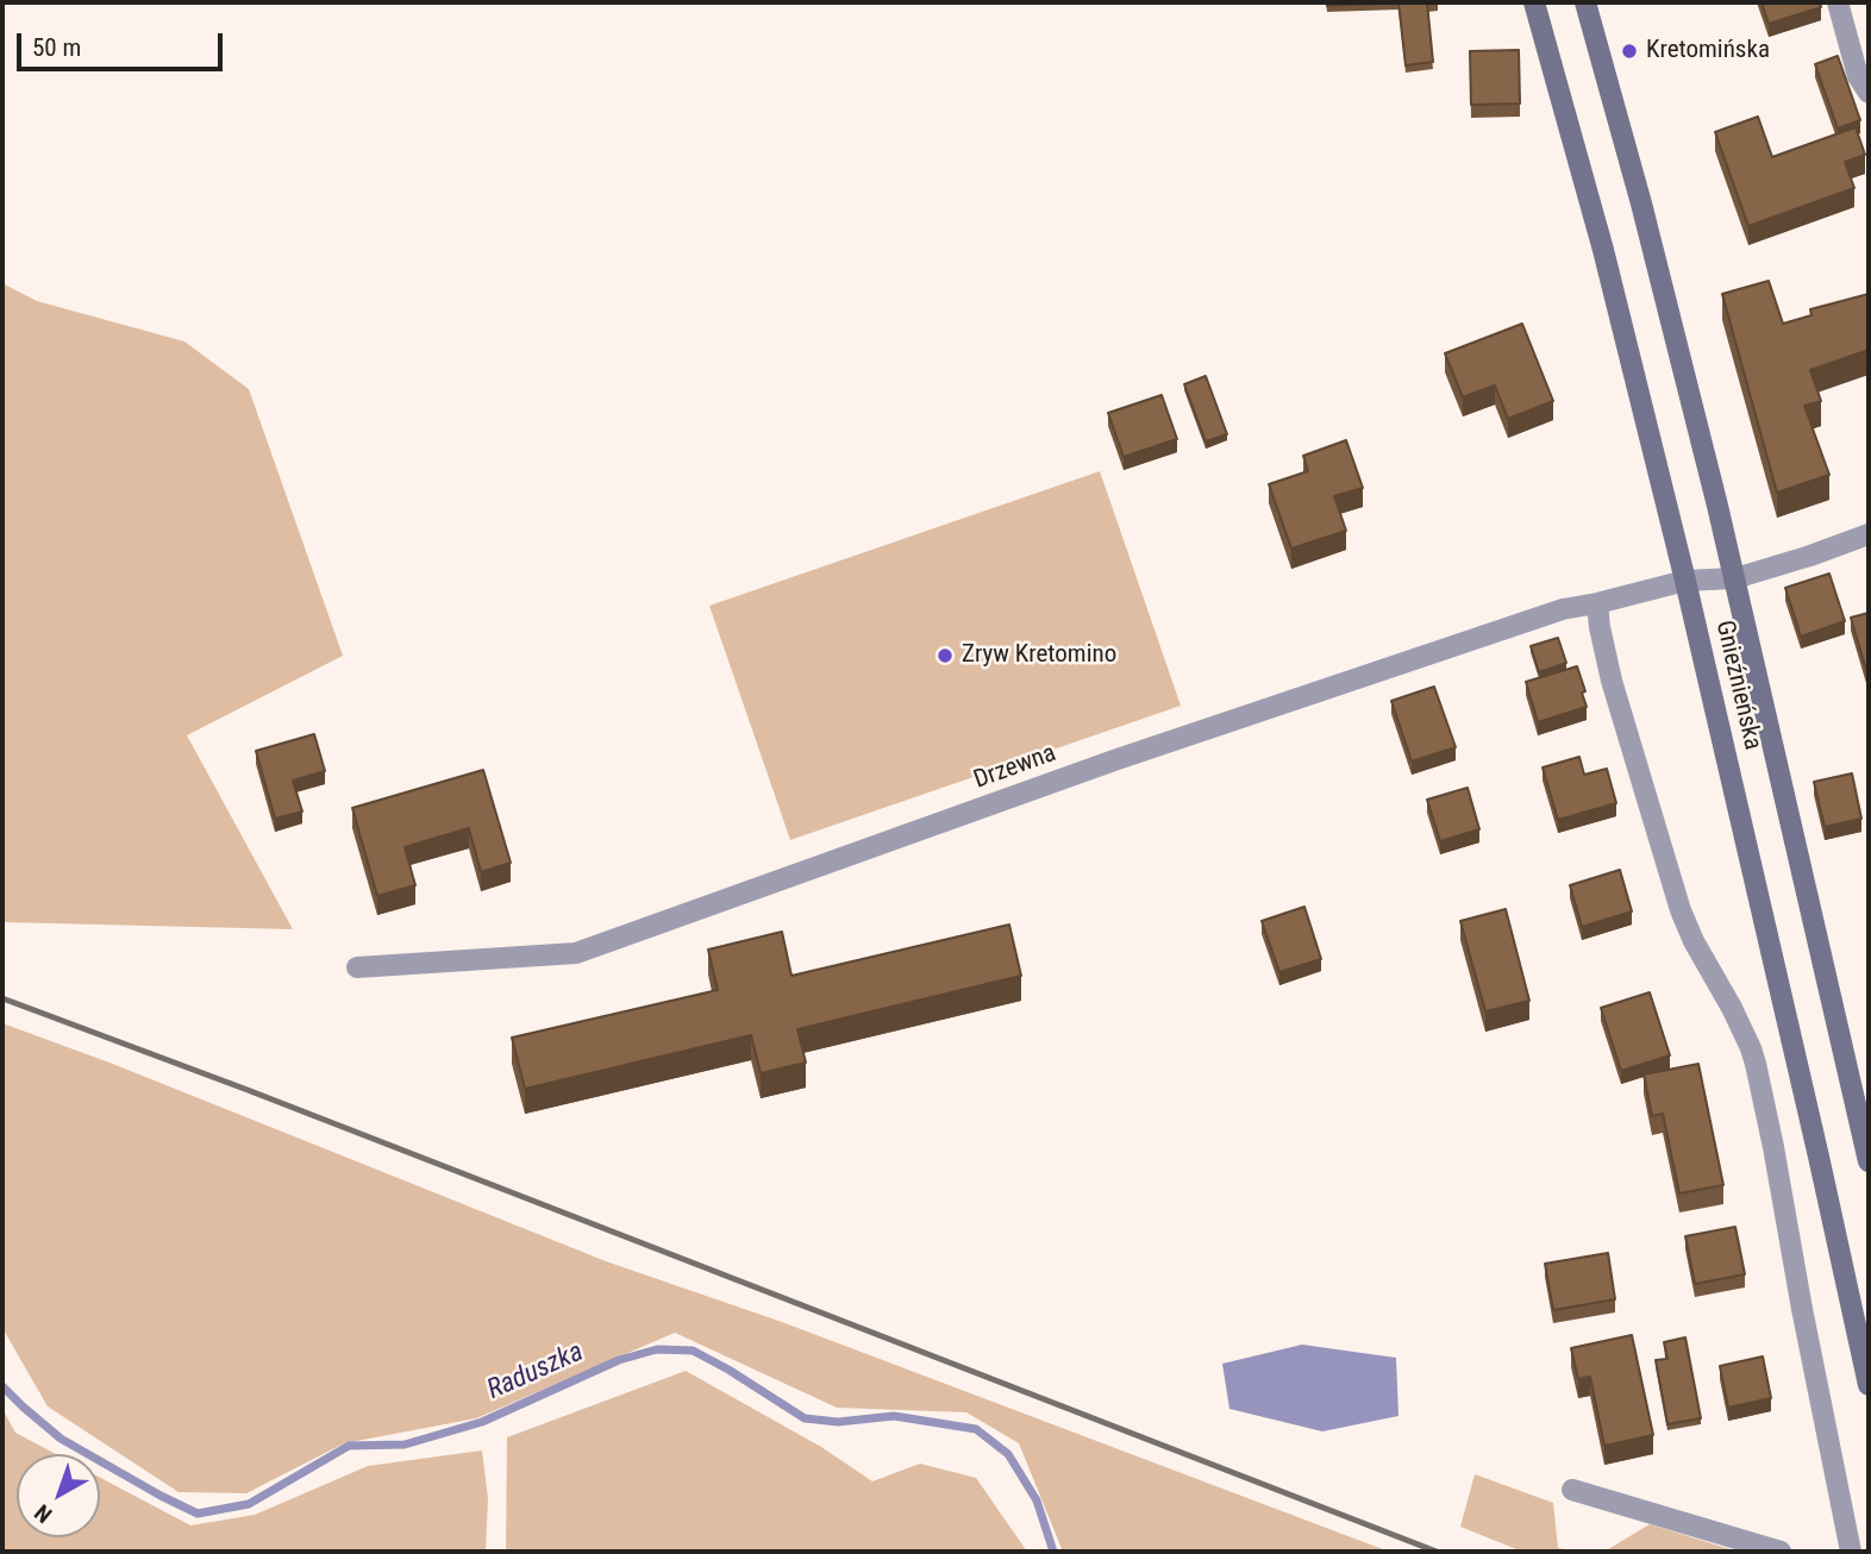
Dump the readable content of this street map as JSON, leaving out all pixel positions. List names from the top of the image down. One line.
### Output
{"streets":{"main road":["Gnieźnieńska"],"street":["Drzewna"]},"crossings":[["Gnieźnieńska","Drzewna"]],"water":["Raduszka"],"places":["Kretomińska","Zryw Kretomino"],"scale_bar":"50 m","north":"bottom left"}
